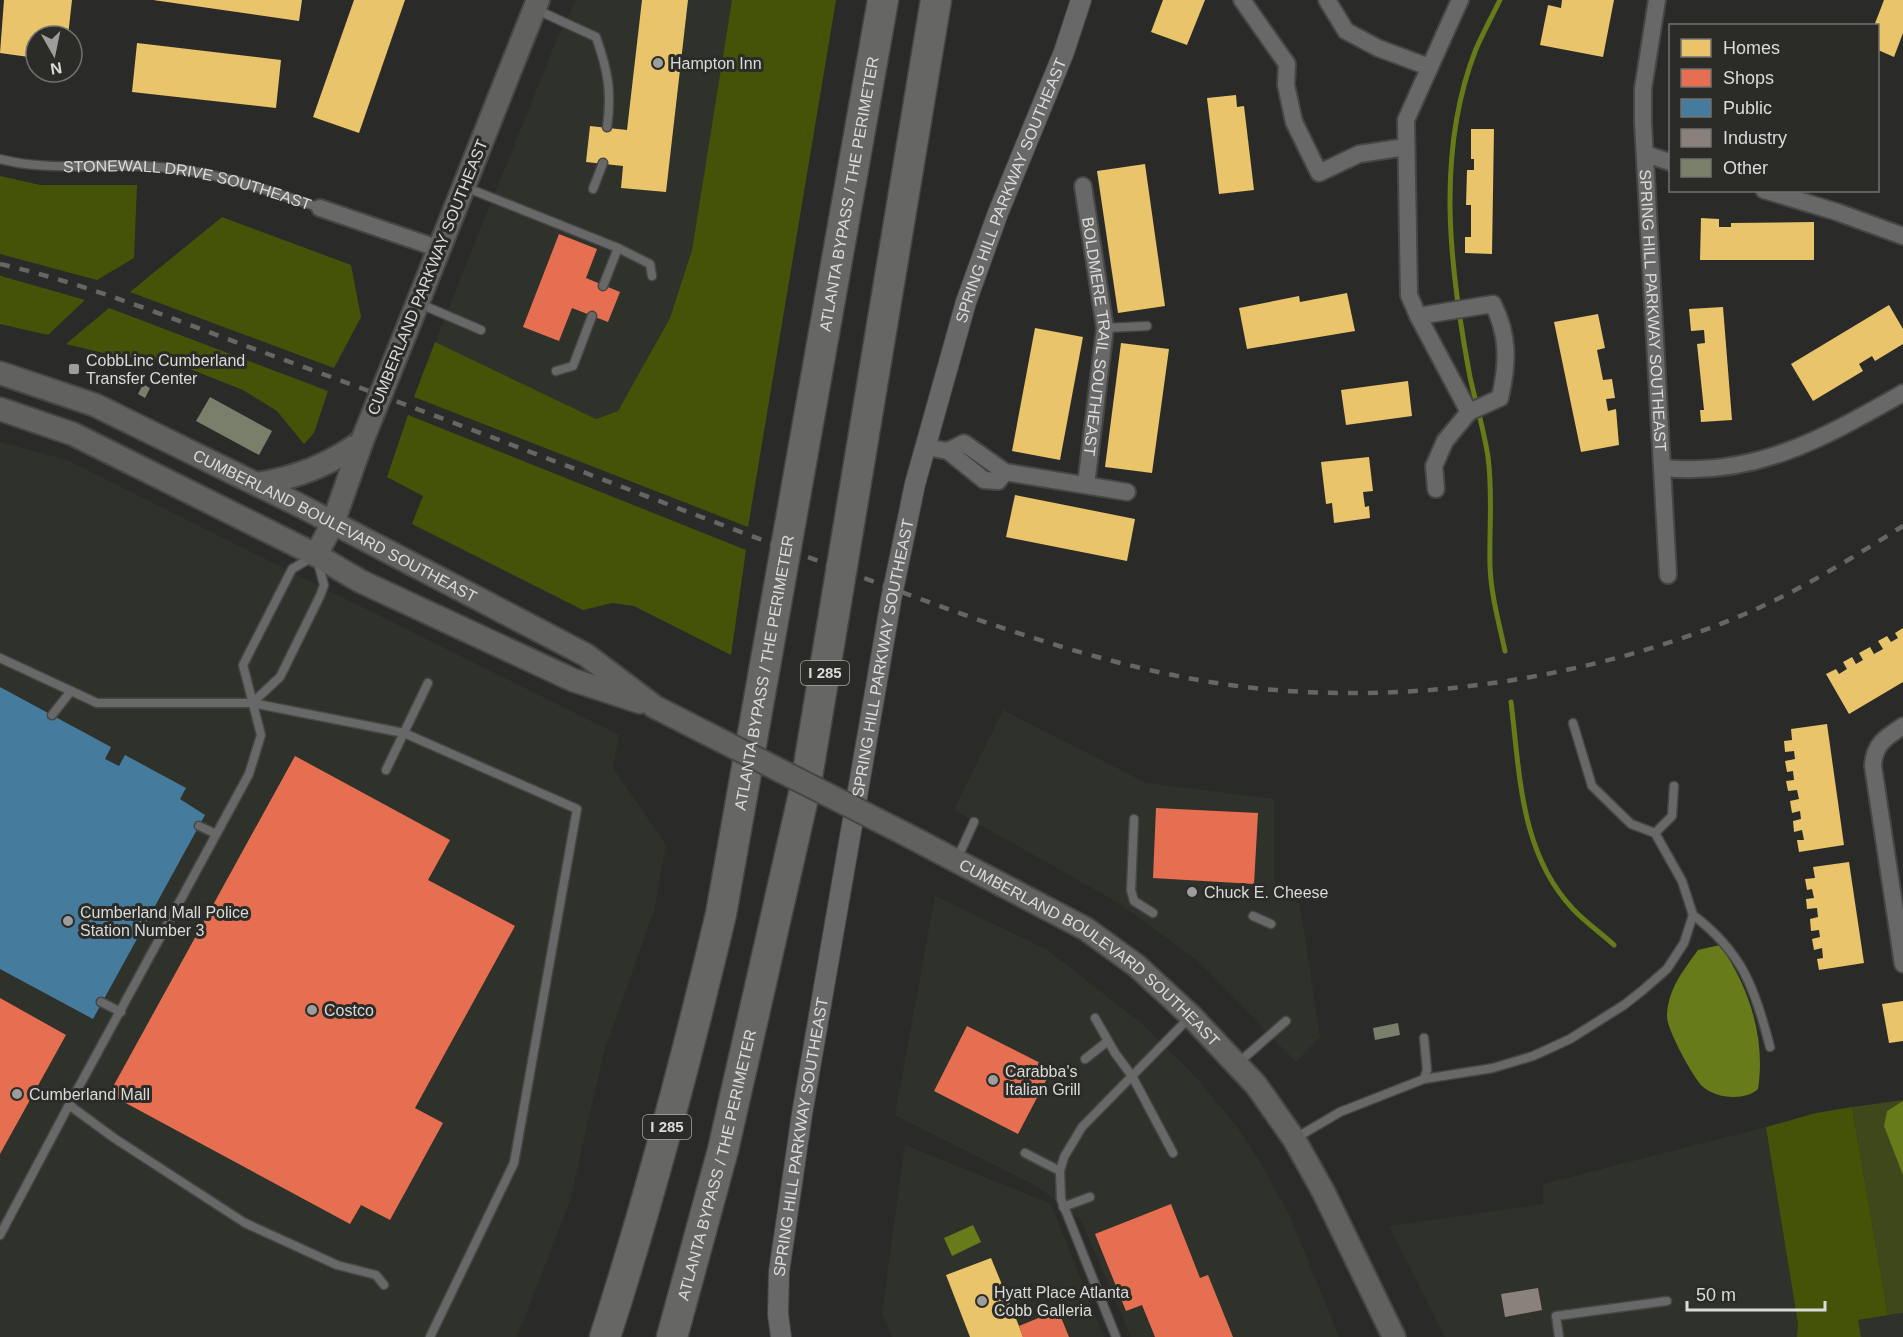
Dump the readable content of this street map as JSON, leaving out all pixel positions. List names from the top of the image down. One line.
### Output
{"streets":{"highway":["ATLANTA BYPASS / THE PERIMETER","I 285"],"main road":["CUMBERLAND PARKWAY SOUTHEAST","CUMBERLAND BOULEVARD SOUTHEAST"],"street":["STONEWALL DRIVE SOUTHEAST","SPRING HILL PARKWAY SOUTHEAST","BOLDMERE TRAIL SOUTHEAST"]},"crossings":[["STONEWALL DRIVE SOUTHEAST","CUMBERLAND PARKWAY SOUTHEAST"],["CUMBERLAND PARKWAY SOUTHEAST","CUMBERLAND BOULEVARD SOUTHEAST"]],"places":{"other":["Hampton Inn","Chuck E. Cheese","Cumberland Mall Police Station Number 3","Costco","Carabba's Italian Grill","Cumberland Mall","Hyatt Place Atlanta Cobb Galleria"],"transit":["CobbLinc Cumberland Transfer Center"]},"legend":["Homes","Shops","Public","Industry","Other"],"scale_bar":"50 m","north":"bottom"}
